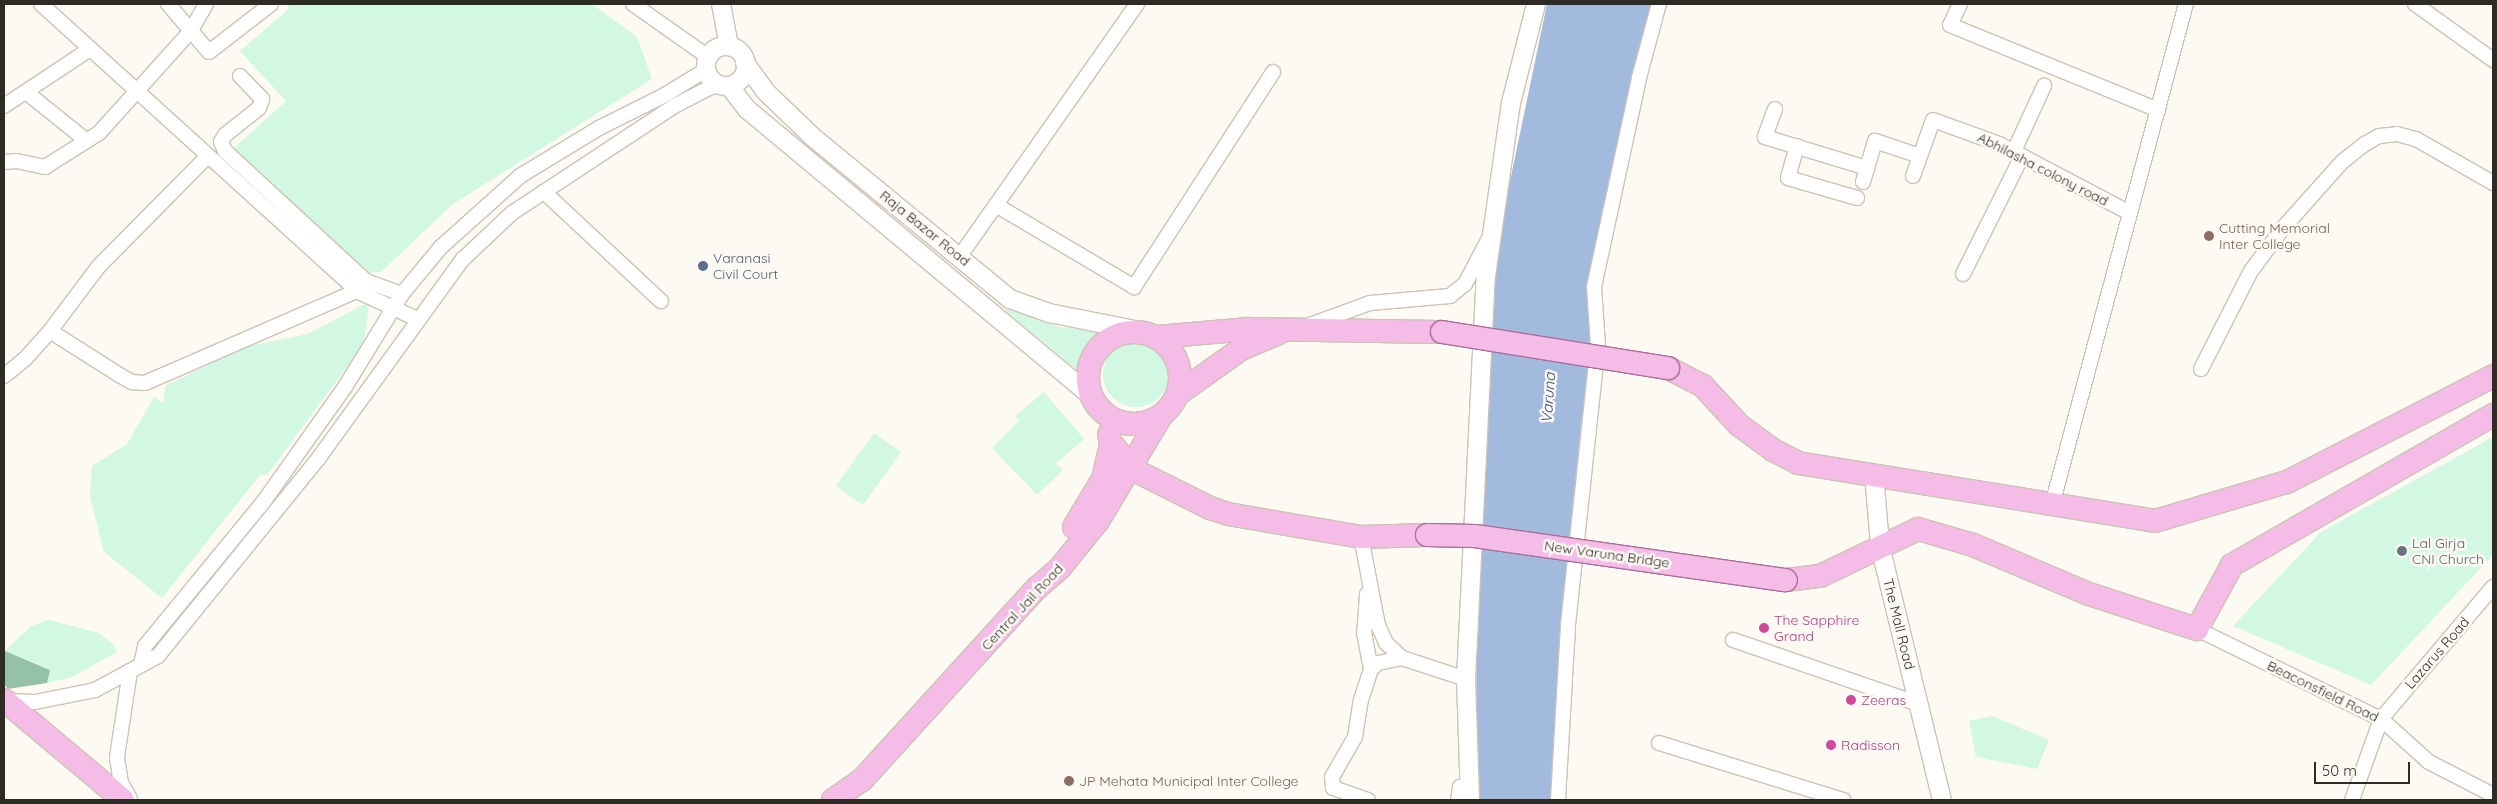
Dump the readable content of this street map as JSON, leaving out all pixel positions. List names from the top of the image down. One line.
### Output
{"streets":{"main road":["New Varuna Bridge","Central Jail Road"],"street":["Abhilasha colony road","Raja Bazar Road","The Mall Road","Lazarus Road","Beaconsfield Road"]},"crossings":[["Raja Bazar Road","Central Jail Road"],["New Varuna Bridge","Central Jail Road"],["New Varuna Bridge","The Mall Road"],["New Varuna Bridge","Beaconsfield Road"],["Lazarus Road","Beaconsfield Road"]],"water":["Varuna"],"places":["Cutting Memorial Inter College","Varanasi Civil Court","Lal Girja CNI Church","The Sapphire Grand","Zeeras","Radisson","JP Mehata Municipal Inter College"],"scale_bar":"50 m"}
